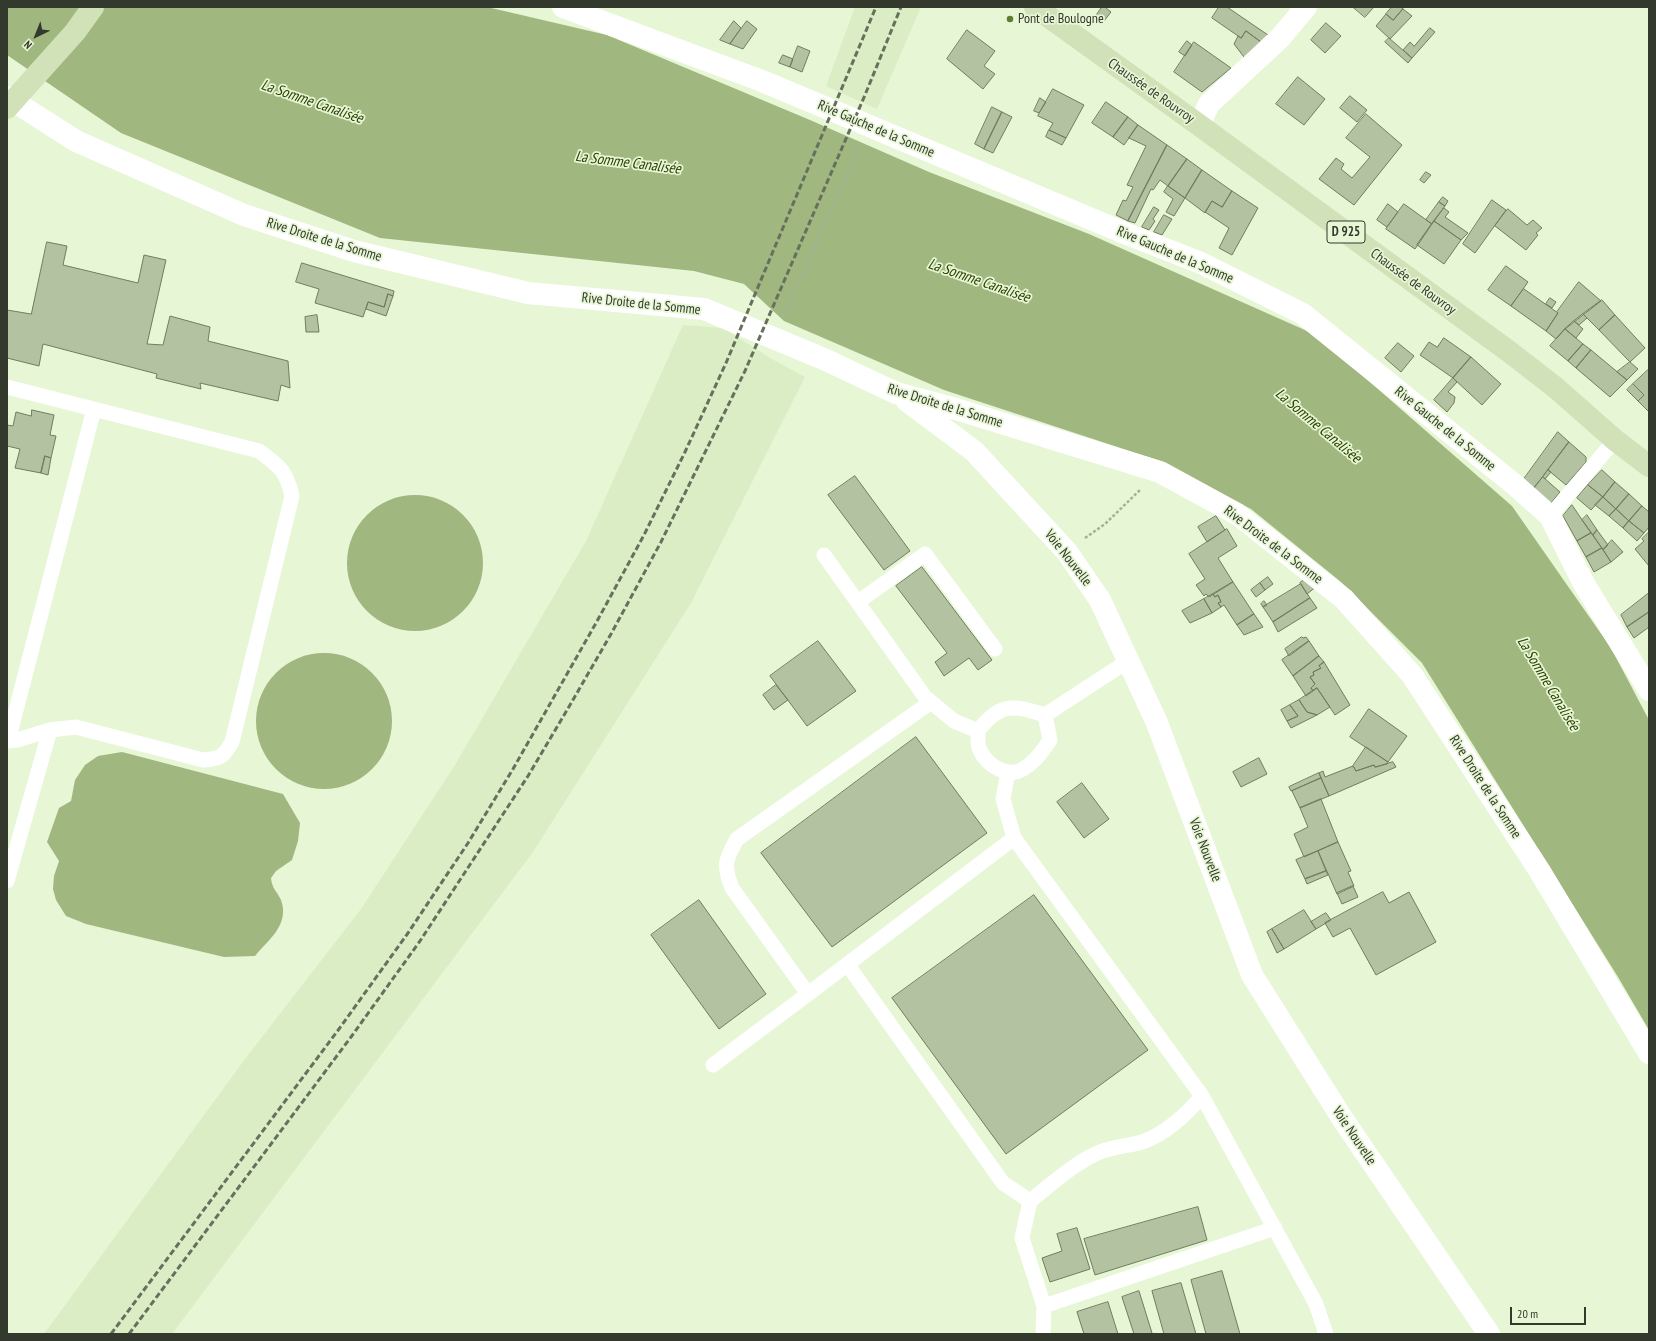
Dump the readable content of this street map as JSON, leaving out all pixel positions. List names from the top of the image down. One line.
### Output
{"streets":{"main road":["Chaussée de Rouvroy","D 925"],"street":["Rive Gauche de la Somme","Rive Droite de la Somme","Voie Nouvelle"]},"crossings":[["Rive Droite de la Somme","Voie Nouvelle"]],"water":["La Somme Canalisée"],"places":["Pont de Boulogne"],"scale_bar":"20 m","north":"bottom left"}
